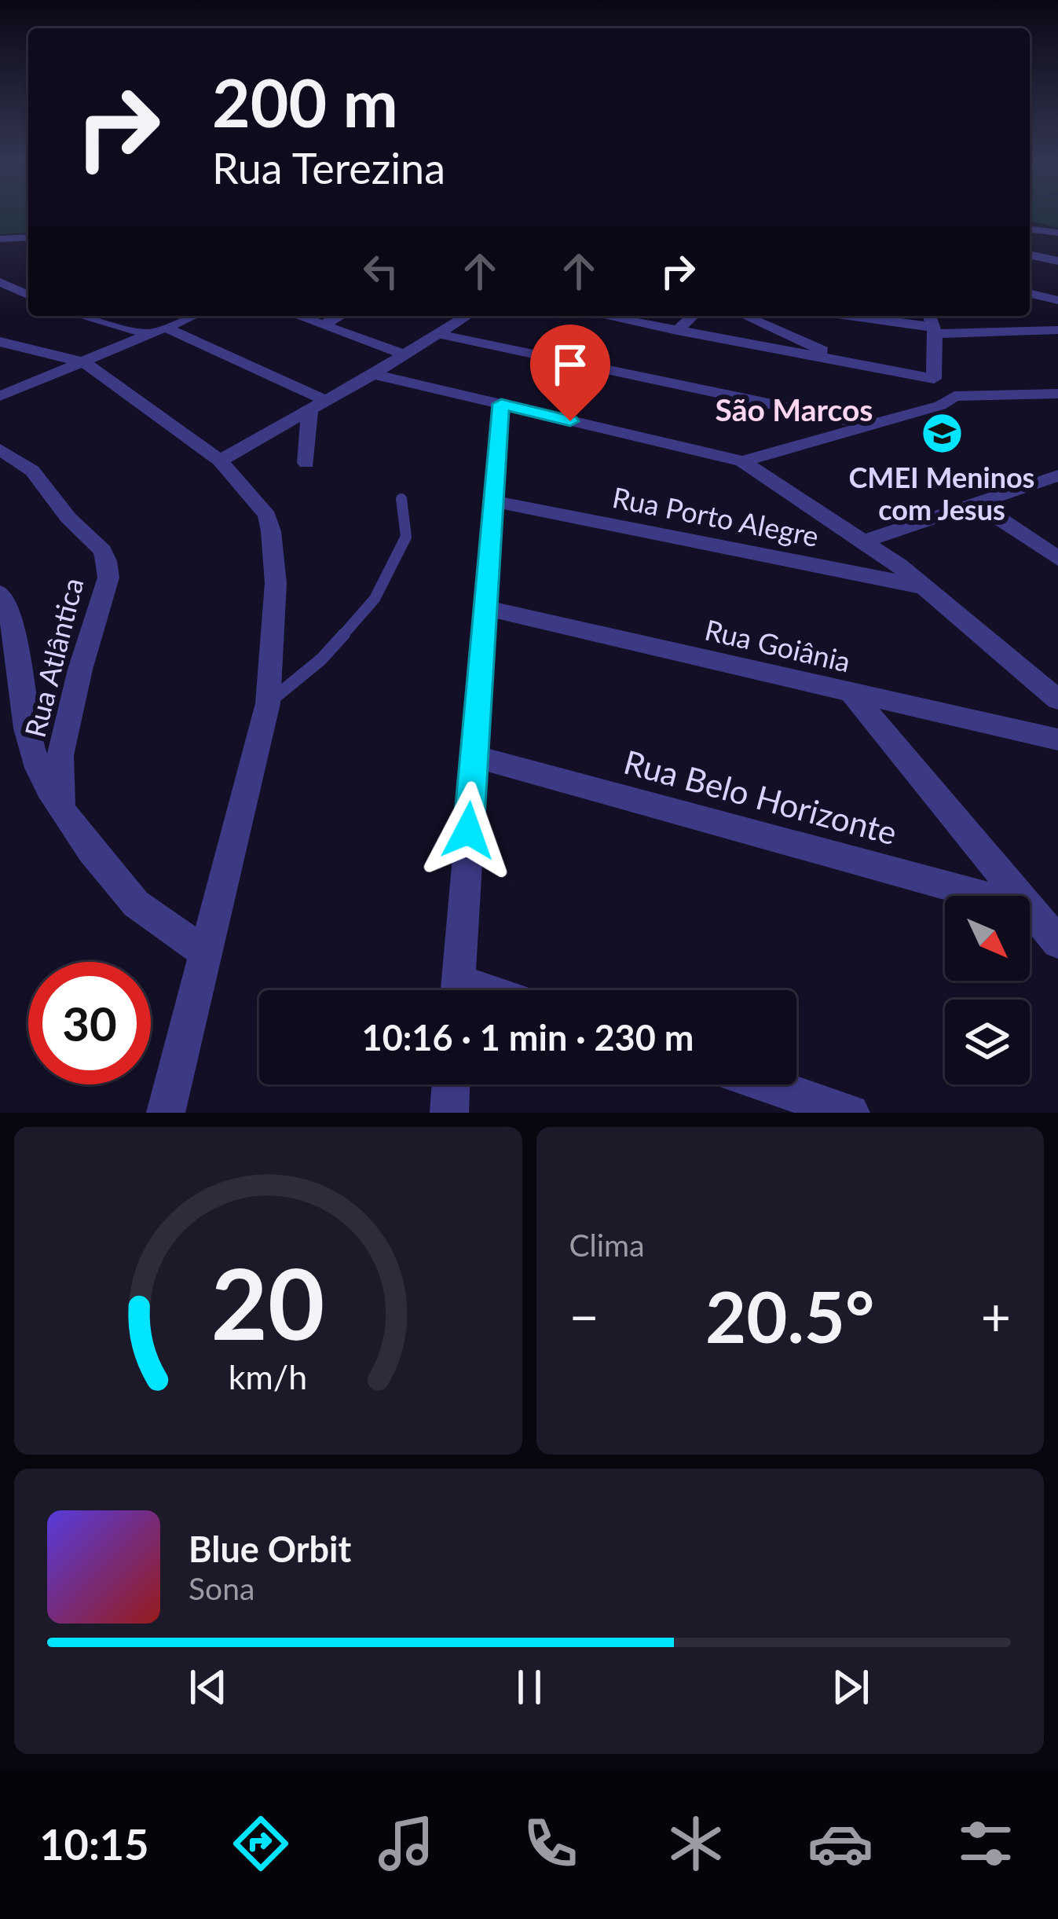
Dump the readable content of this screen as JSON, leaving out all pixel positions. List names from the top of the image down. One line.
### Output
{"streets":{"street":["Rua Porto Alegre","Rua Goiânia","Rua Atlântica","Rua Belo Horizonte"]},"districts":["São Marcos"],"places":{"school or university":["CMEI Meninos com Jesus"]},"north":"bottom right","page":{"turn":["200 m","Rua Terezina"],"limit":"30","trip":"10:16 · 1 min · 230 m","tile":"Clima","heat":["−","20.5°","+"],"song":["Blue Orbit","Sona"],"tabs":"10:15","gauge":["20","km/h"]}}
